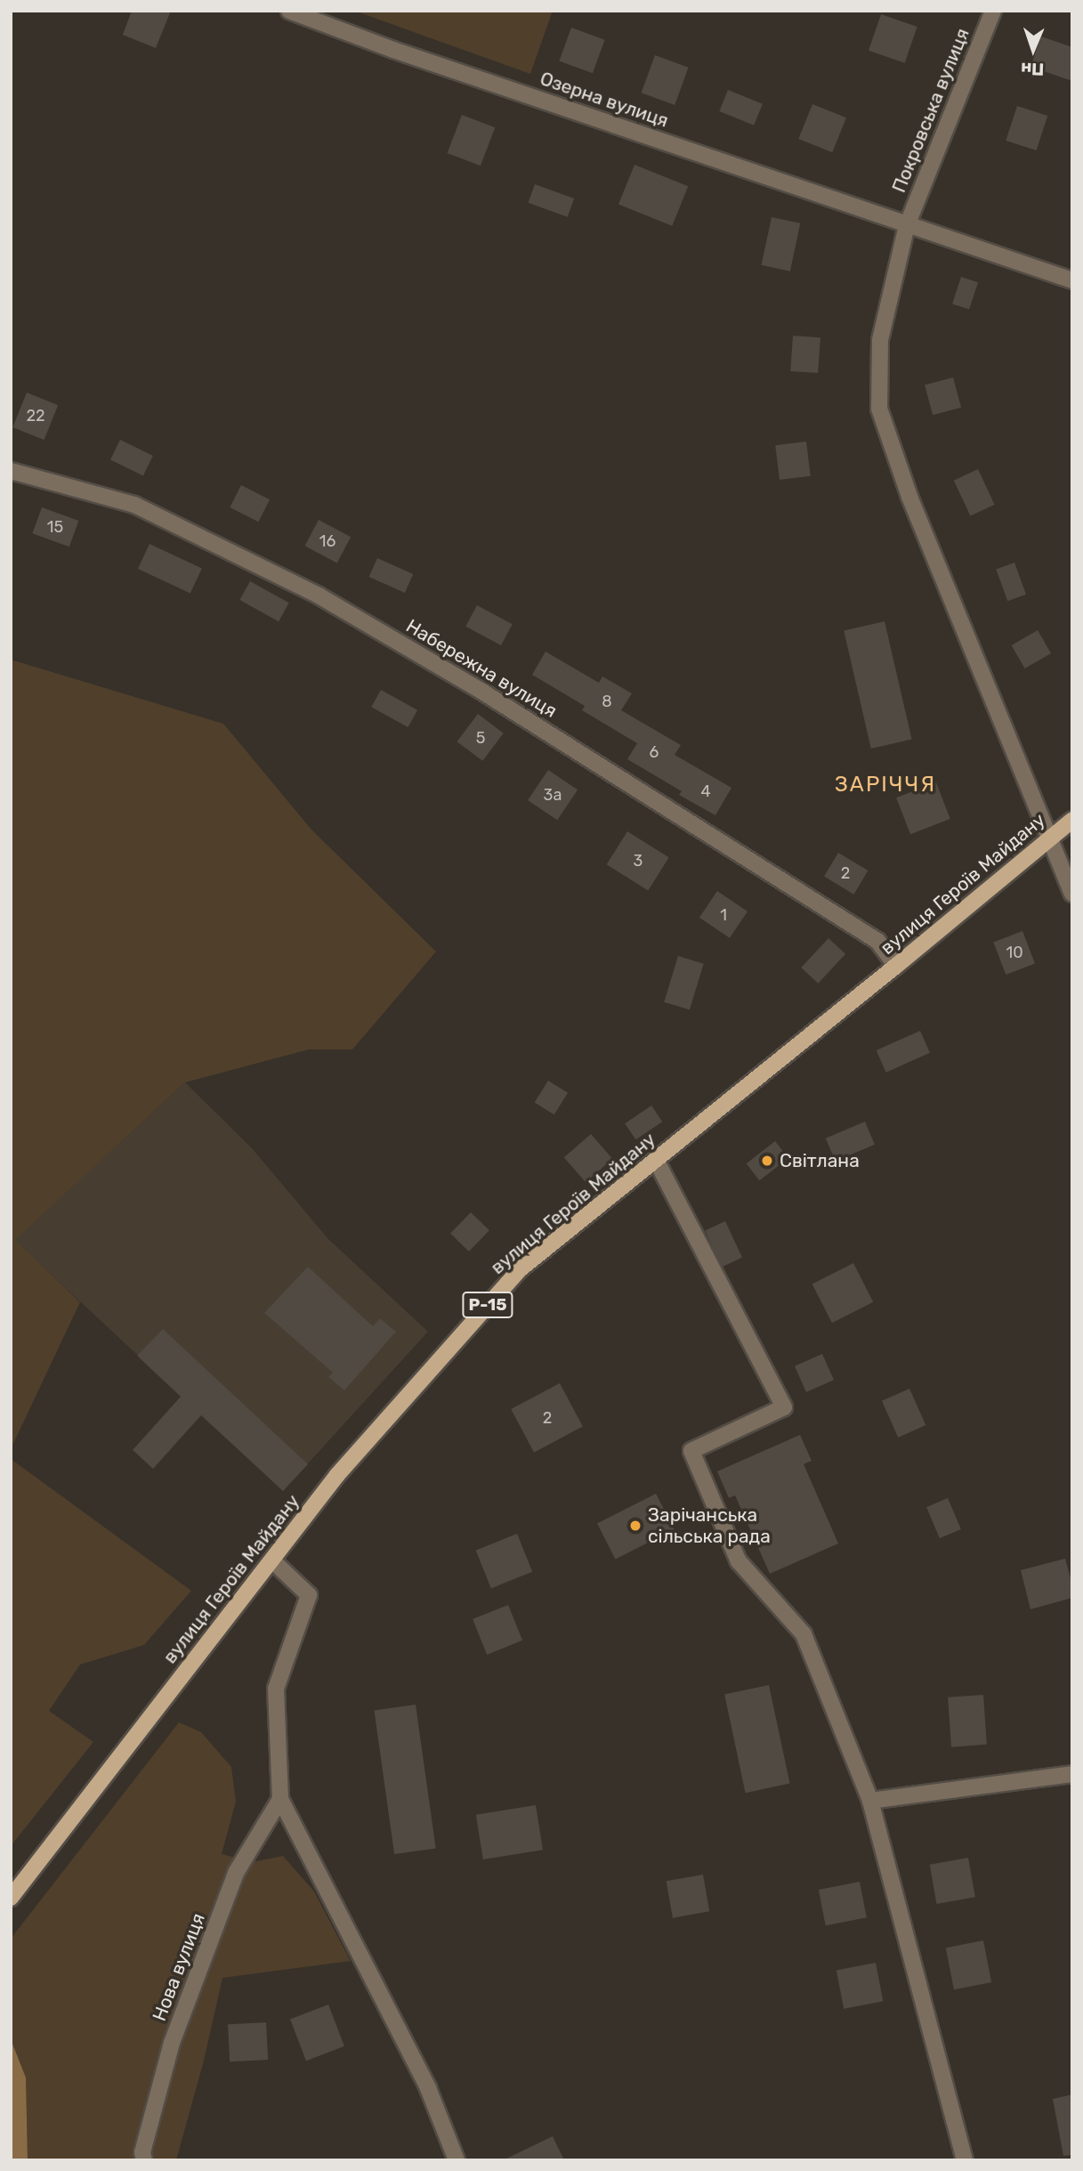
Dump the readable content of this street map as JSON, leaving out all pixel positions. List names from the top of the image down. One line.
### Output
{"streets":{"main road":["вулиця Героїв Майдану","Р-15"],"street":["Озерна вулиця","Покровська вулиця","Набережна вулиця","Нова вулиця"]},"crossings":[["Озерна вулиця","Покровська вулиця"],["Покровська вулиця","вулиця Героїв Майдану"],["Набережна вулиця","вулиця Героїв Майдану"]],"districts":["ЗАРІЧЧЯ"],"places":["Світлана","Зарічанська сільська рада"],"house_numbers":["22","15","16","8","5","6","4","3а","3","2","1","10","2"],"north":"bottom"}
